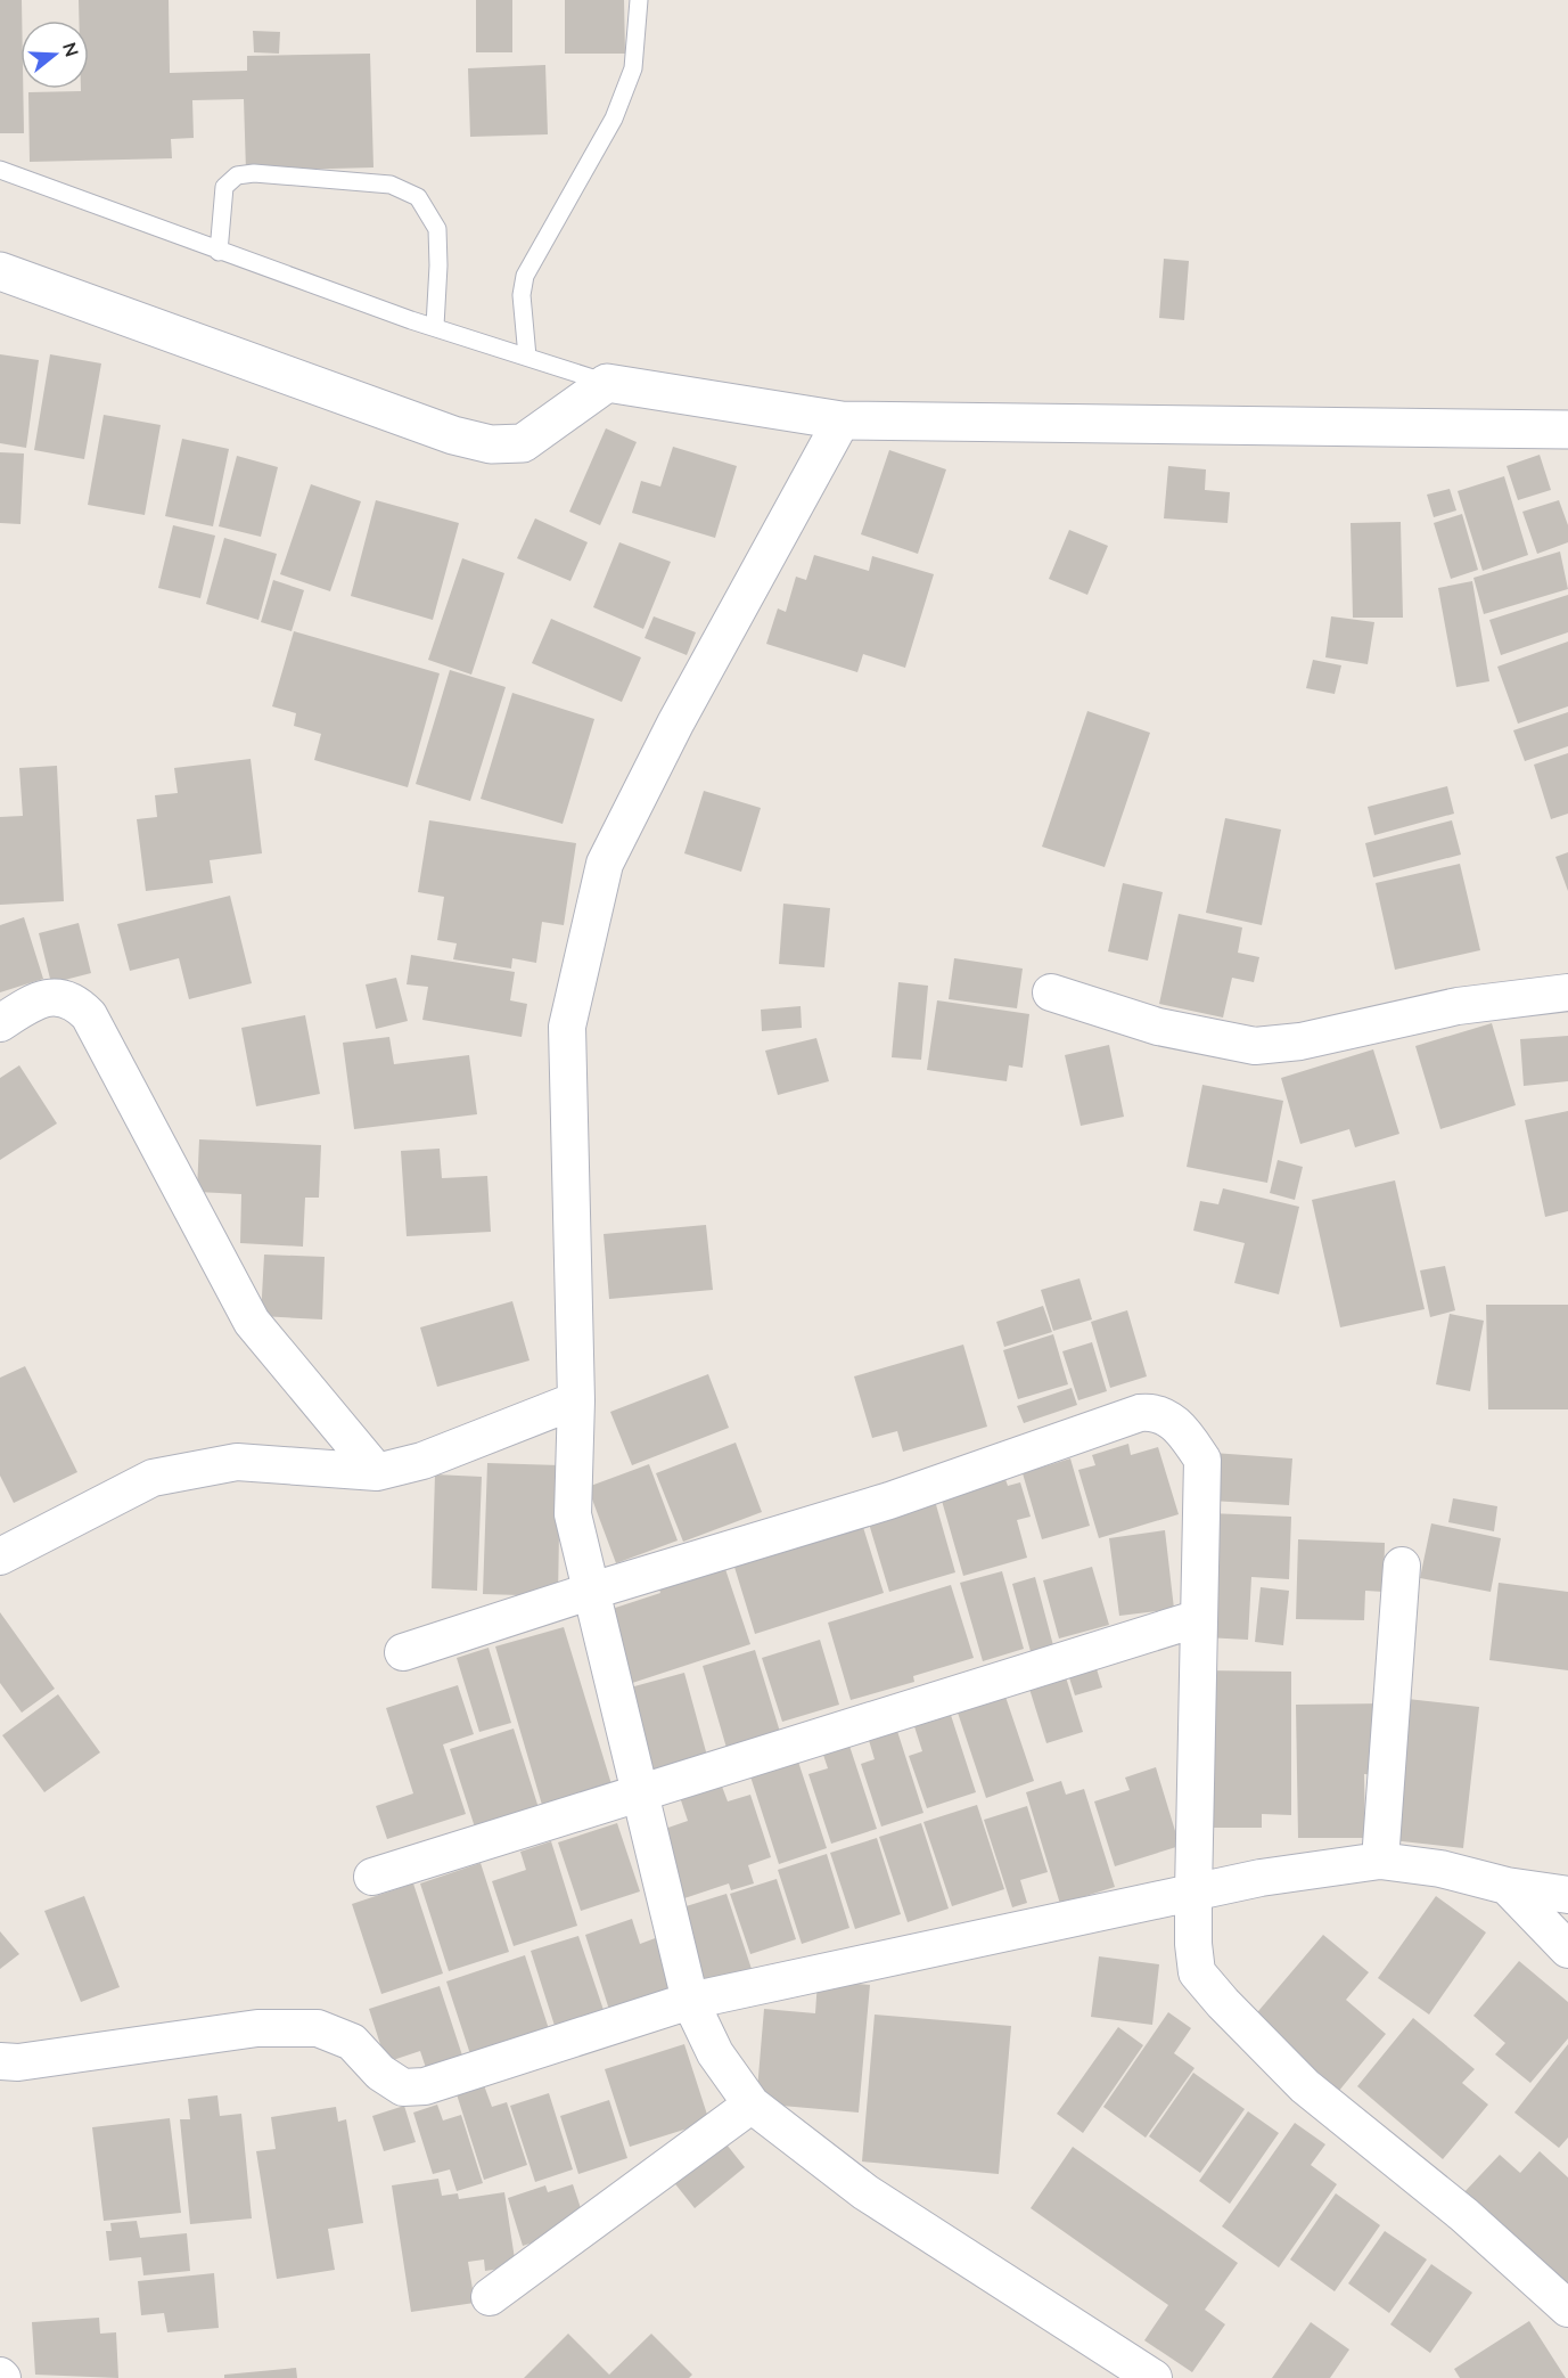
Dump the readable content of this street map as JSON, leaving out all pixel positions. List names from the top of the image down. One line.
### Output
{"north":"right"}
